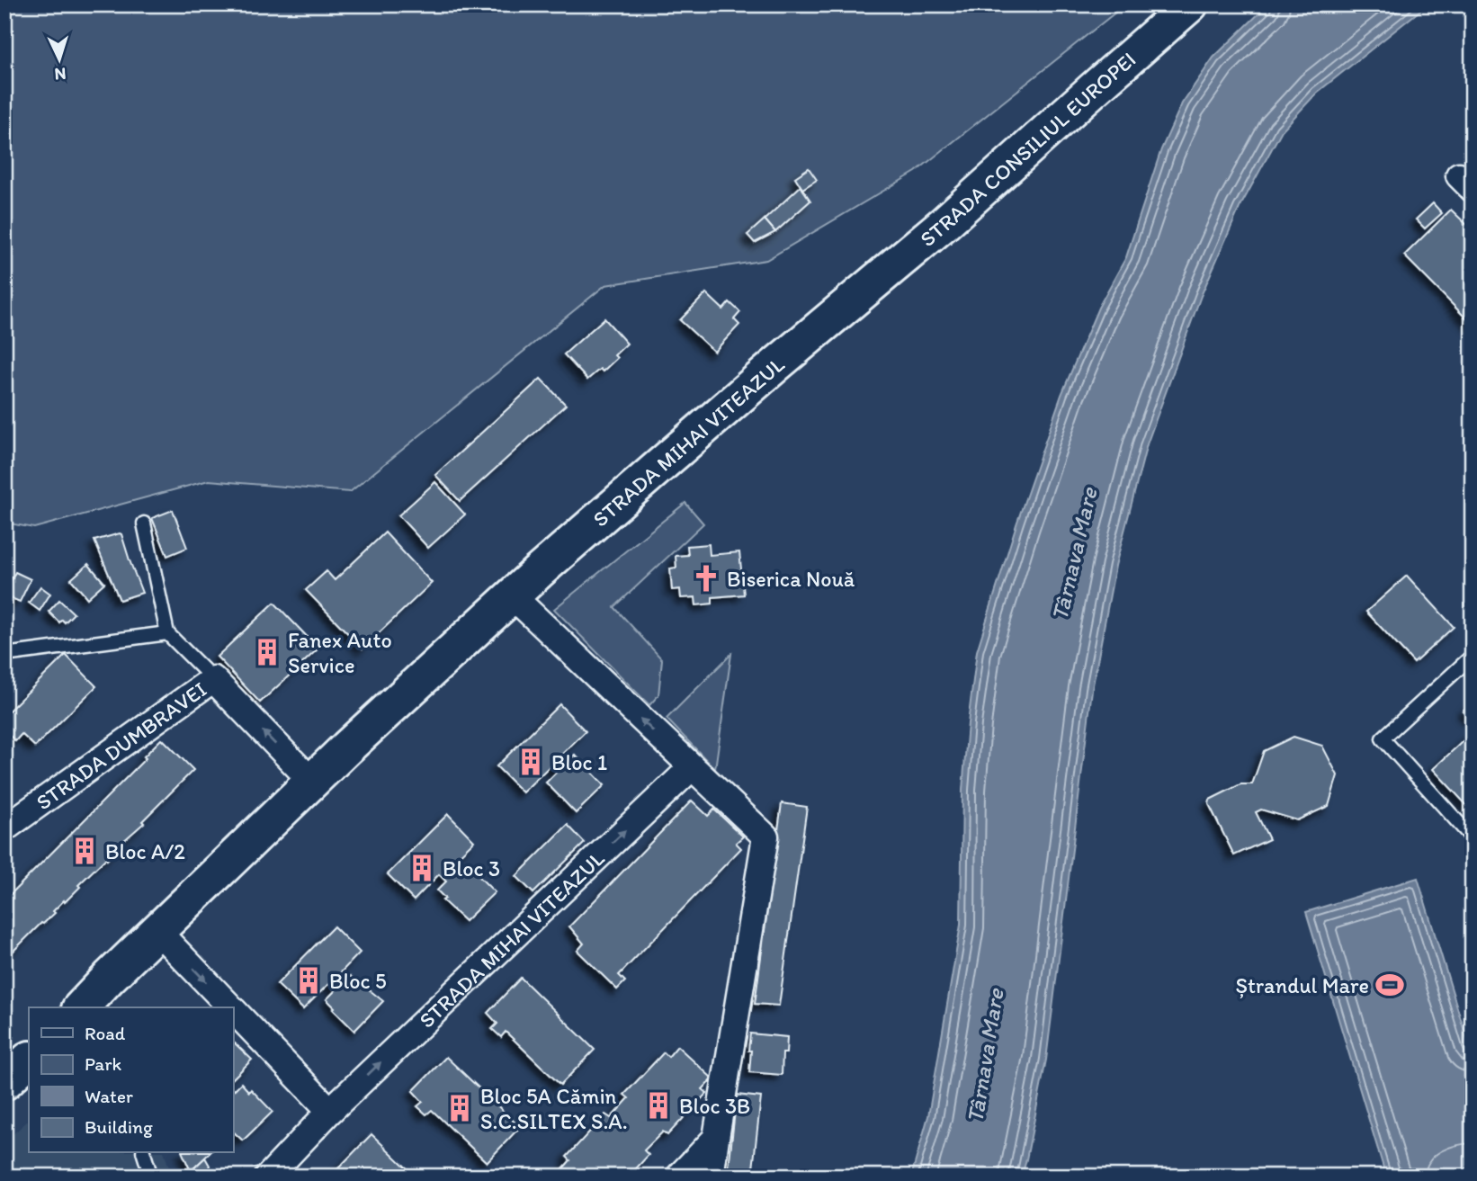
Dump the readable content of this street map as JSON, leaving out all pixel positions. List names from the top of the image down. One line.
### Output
{"streets":{"highway":["STRADA CONSILIUL EUROPEI","STRADA MIHAI VITEAZUL"],"street":["STRADA DUMBRAVEI"]},"crossings":[["STRADA CONSILIUL EUROPEI","STRADA MIHAI VITEAZUL"],["STRADA MIHAI VITEAZUL","STRADA DUMBRAVEI"]],"one_way":["STRADA DUMBRAVEI"],"water":["Târnava Mare"],"places":{"church":["Biserica Nouă"],"building":["Fanex Auto Service","Bloc 1","Bloc A/2","Bloc 3","Bloc 5","Bloc 3B","Bloc 5A Cămin S.C.SILTEX S.A."],"sports":["Ștrandul Mare"]},"legend":["Road","Park","Water","Building"],"north":"bottom"}
